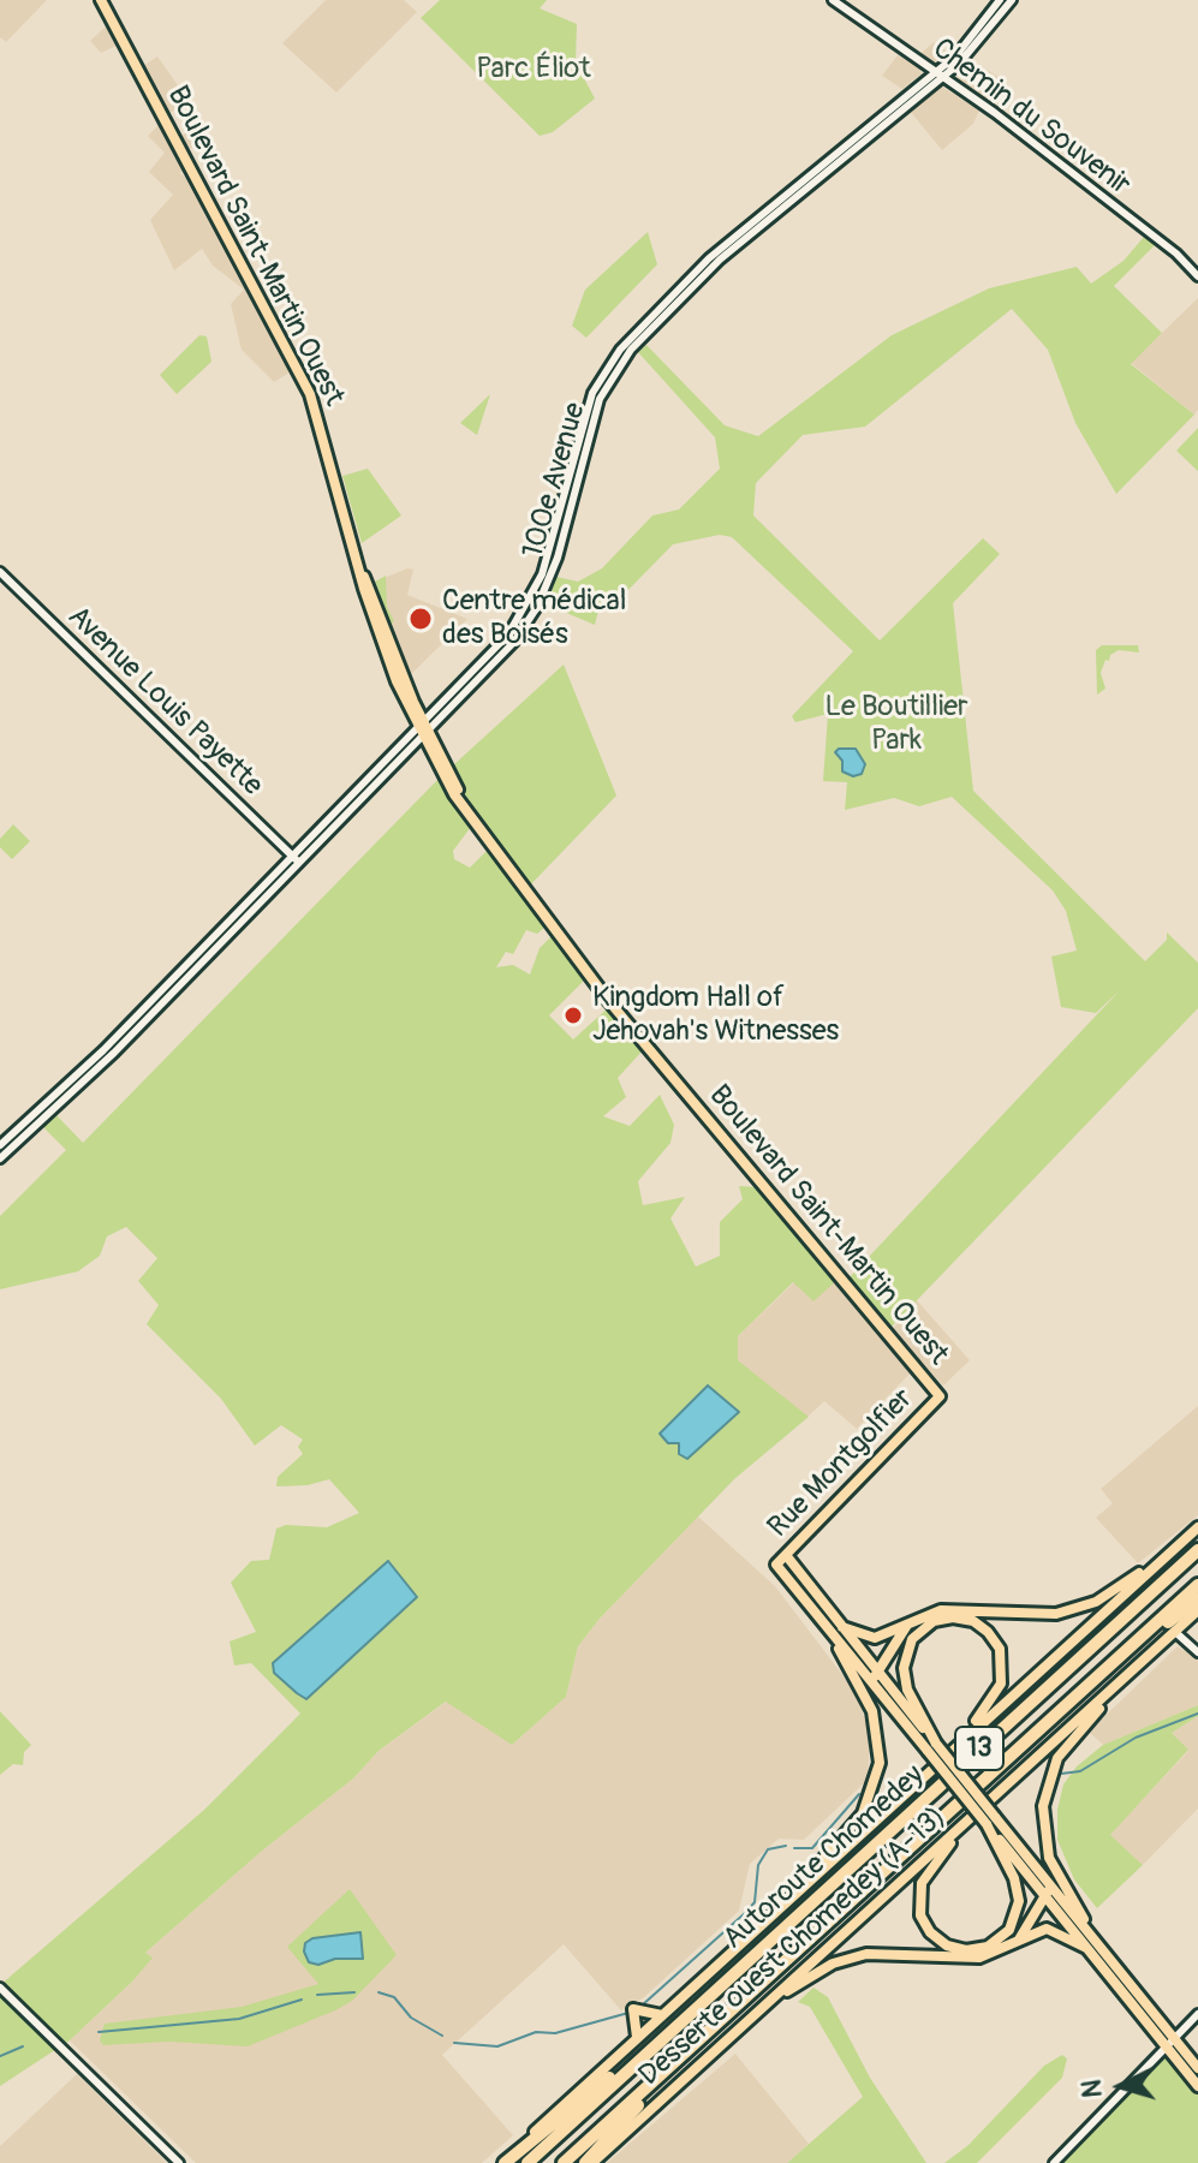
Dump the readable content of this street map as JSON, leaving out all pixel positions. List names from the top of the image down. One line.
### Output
{"streets":{"highway":["13","Autoroute Chomedey"],"main road":["Boulevard Saint-Martin Ouest","Rue Montgolfier","Desserte ouest Chomedey (A-13)"],"street":["Chemin du Souvenir","100e Avenue","Avenue Louis Payette"]},"crossings":[["Chemin du Souvenir","100e Avenue"],["Boulevard Saint-Martin Ouest","100e Avenue"],["Boulevard Saint-Martin Ouest","Rue Montgolfier"],["100e Avenue","Avenue Louis Payette"]],"parks":["Parc Éliot","Le Boutillier Park"],"places":["Centre médical des Boisés","Kingdom Hall of Jehovah's Witnesses"],"north":"left"}
